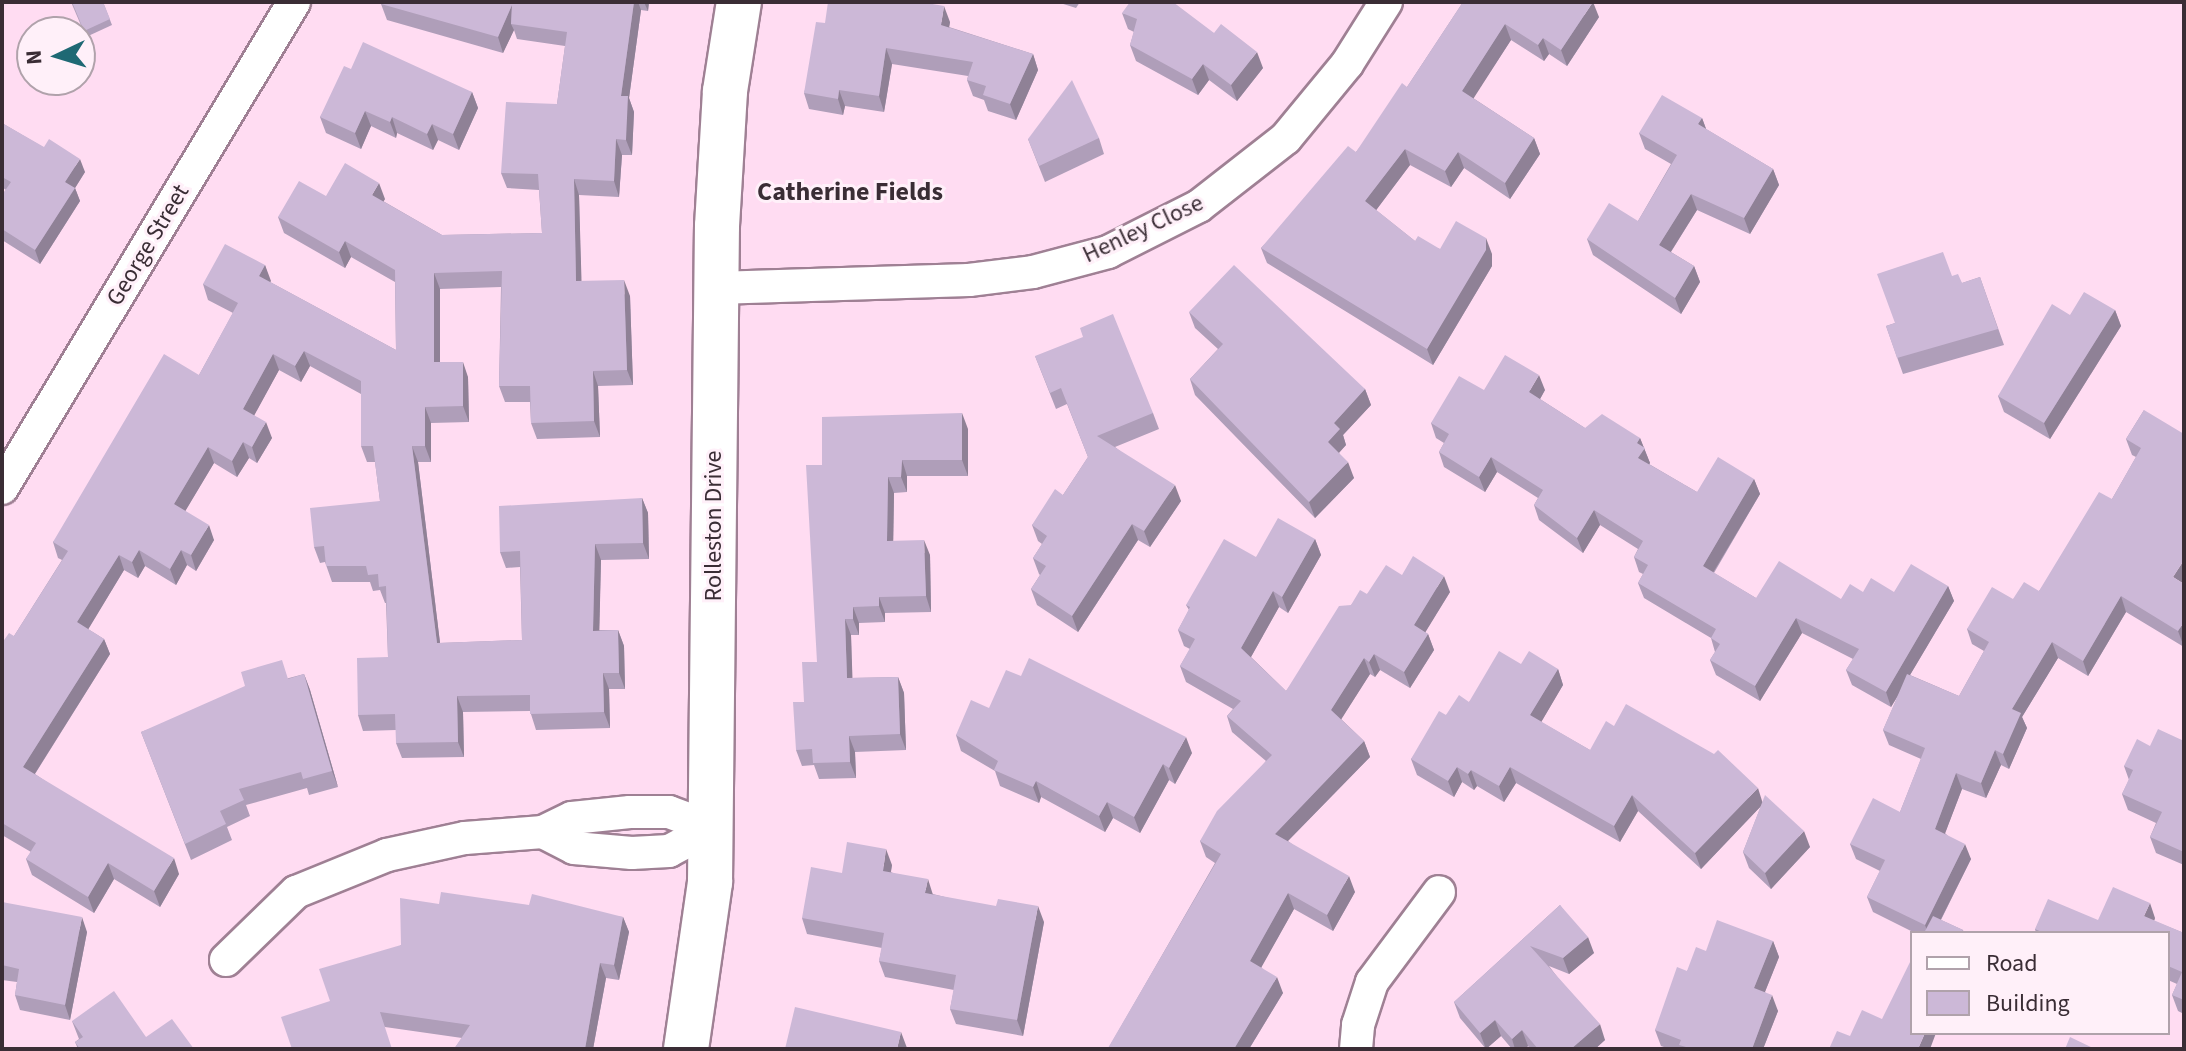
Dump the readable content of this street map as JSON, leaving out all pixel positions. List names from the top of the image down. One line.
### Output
{"streets":{"main road":["Rolleston Drive"],"street":["Henley Close","George Street"]},"crossings":[["Henley Close","Rolleston Drive"]],"districts":["Catherine Fields"],"legend":["Road","Building"],"north":"left"}
